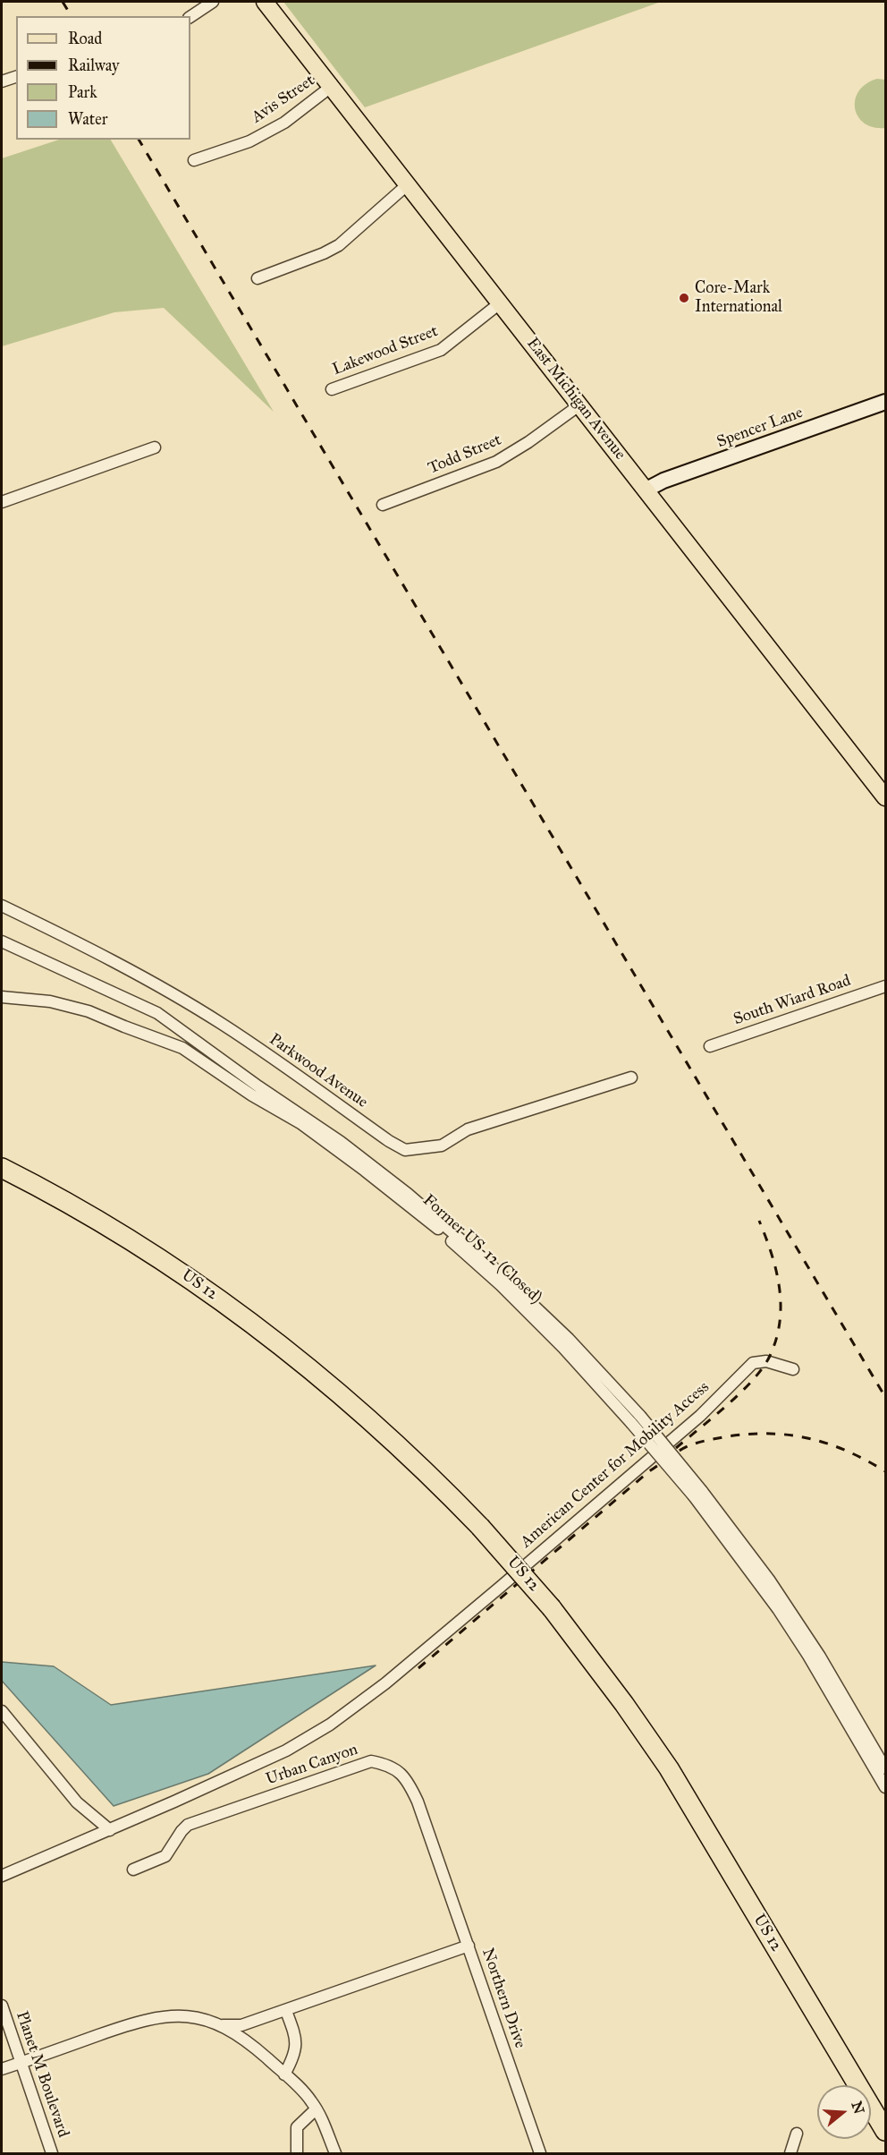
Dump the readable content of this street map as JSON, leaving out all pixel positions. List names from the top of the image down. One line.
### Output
{"streets":{"highway":["US 12"],"main road":["East Michigan Avenue"],"street":["Avis Street","Lakewood Street","Spencer Lane","Todd Street","South Wiard Road","Parkwood Avenue","Former US-12 (Closed)","American Center for Mobility Access","Urban Canyon","Northern Drive","Planet M Boulevard"]},"crossings":[["Avis Street","East Michigan Avenue"],["Lakewood Street","East Michigan Avenue"],["East Michigan Avenue","Spencer Lane"],["East Michigan Avenue","Todd Street"],["Urban Canyon","Northern Drive"]],"places":["Core-Mark International"],"legend":["Road","Railway","Park","Water"],"north":"right"}
